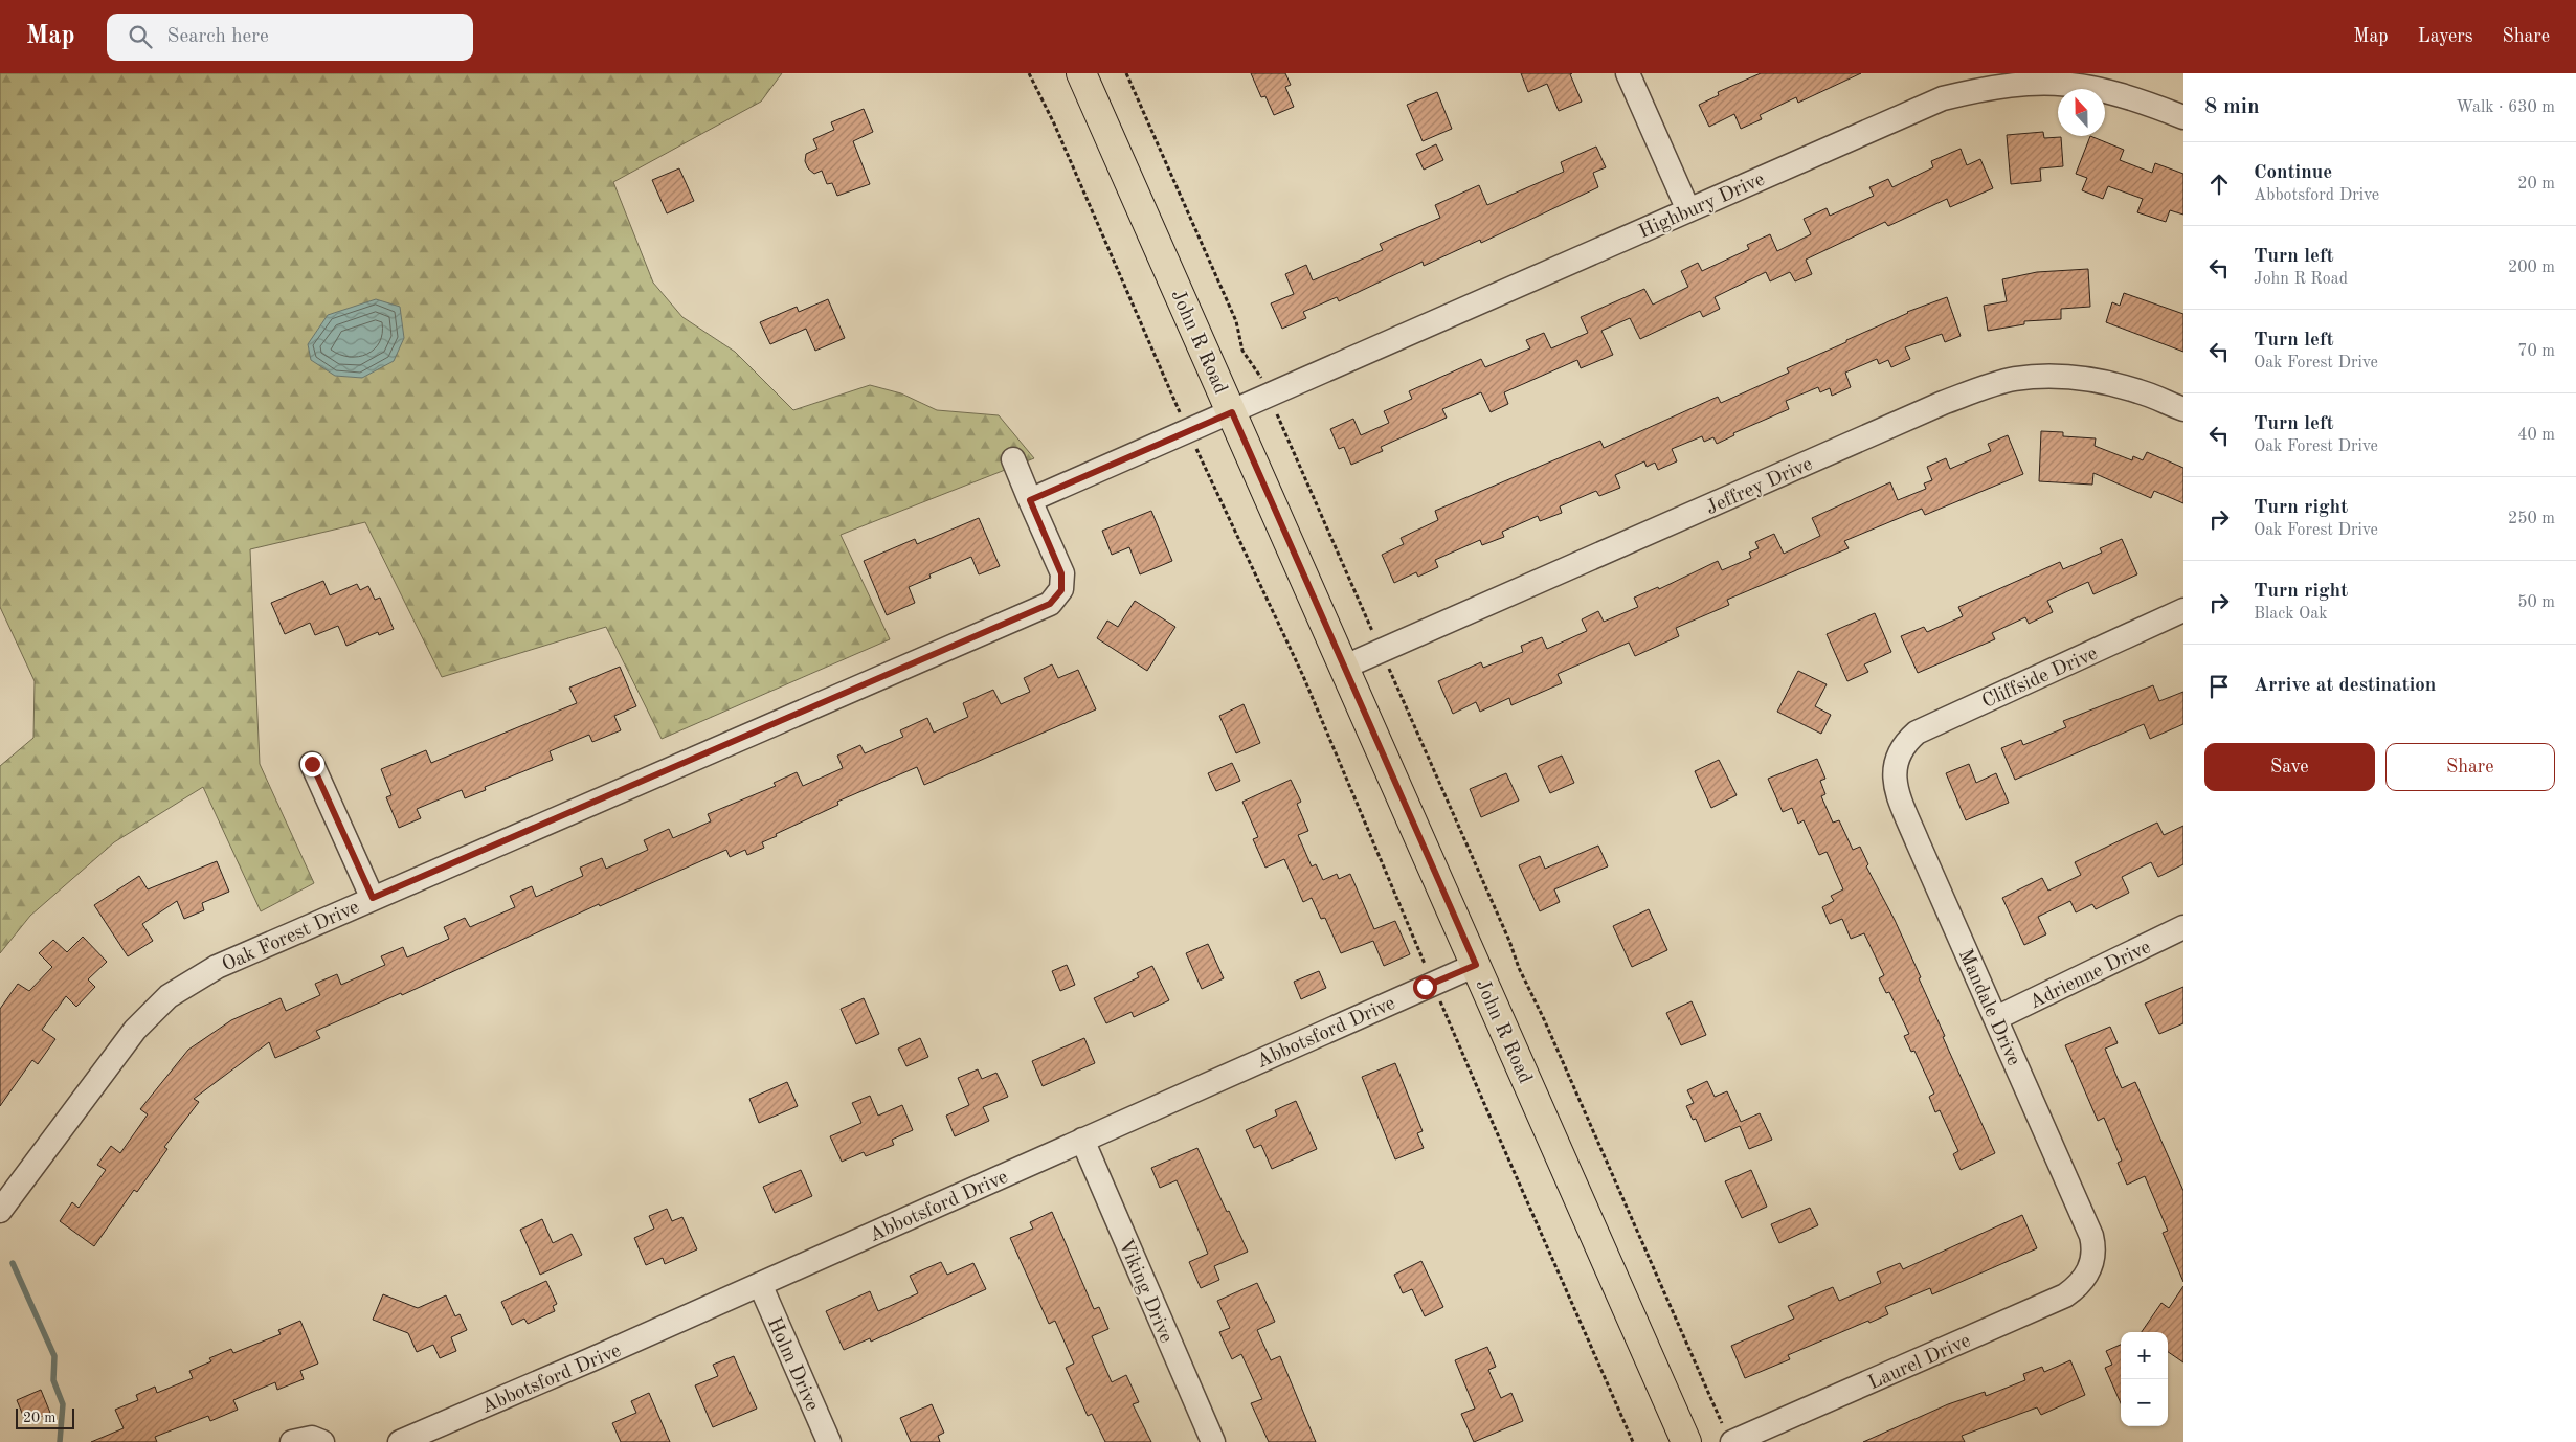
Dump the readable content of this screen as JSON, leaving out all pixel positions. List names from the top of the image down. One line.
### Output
{"streets":{"main road":["John R Road"],"street":["Highbury Drive","Jeffrey Drive","Cliffside Drive","Oak Forest Drive","Adrienne Drive","Mandale Drive","Abbotsford Drive","Viking Drive","Laurel Drive","Holm Drive"]},"crossings":[["Highbury Drive","John R Road"],["John R Road","Jeffrey Drive"],["John R Road","Abbotsford Drive"],["Cliffside Drive","Mandale Drive"],["Adrienne Drive","Mandale Drive"],["Mandale Drive","Laurel Drive"],["Abbotsford Drive","Viking Drive"],["Abbotsford Drive","Holm Drive"]],"scale_bar":"20 m","north":"top","page":{"header":"Map","search":"Search here","nav":["Map","Layers","Share"],"heading":["8 min","Walk · 630 m"],"list":[["Continue","Abbotsford Drive","20 m"],["Turn left","John R Road","200 m"],["Turn left","Oak Forest Drive","70 m"],["Turn left","Oak Forest Drive","40 m"],["Turn right","Oak Forest Drive","250 m"],["Turn right","Black Oak","50 m"],"Arrive at destination"],"buttons":["Save","Share"],"map_buttons":["+","−"],"scale":"20 m"}}
